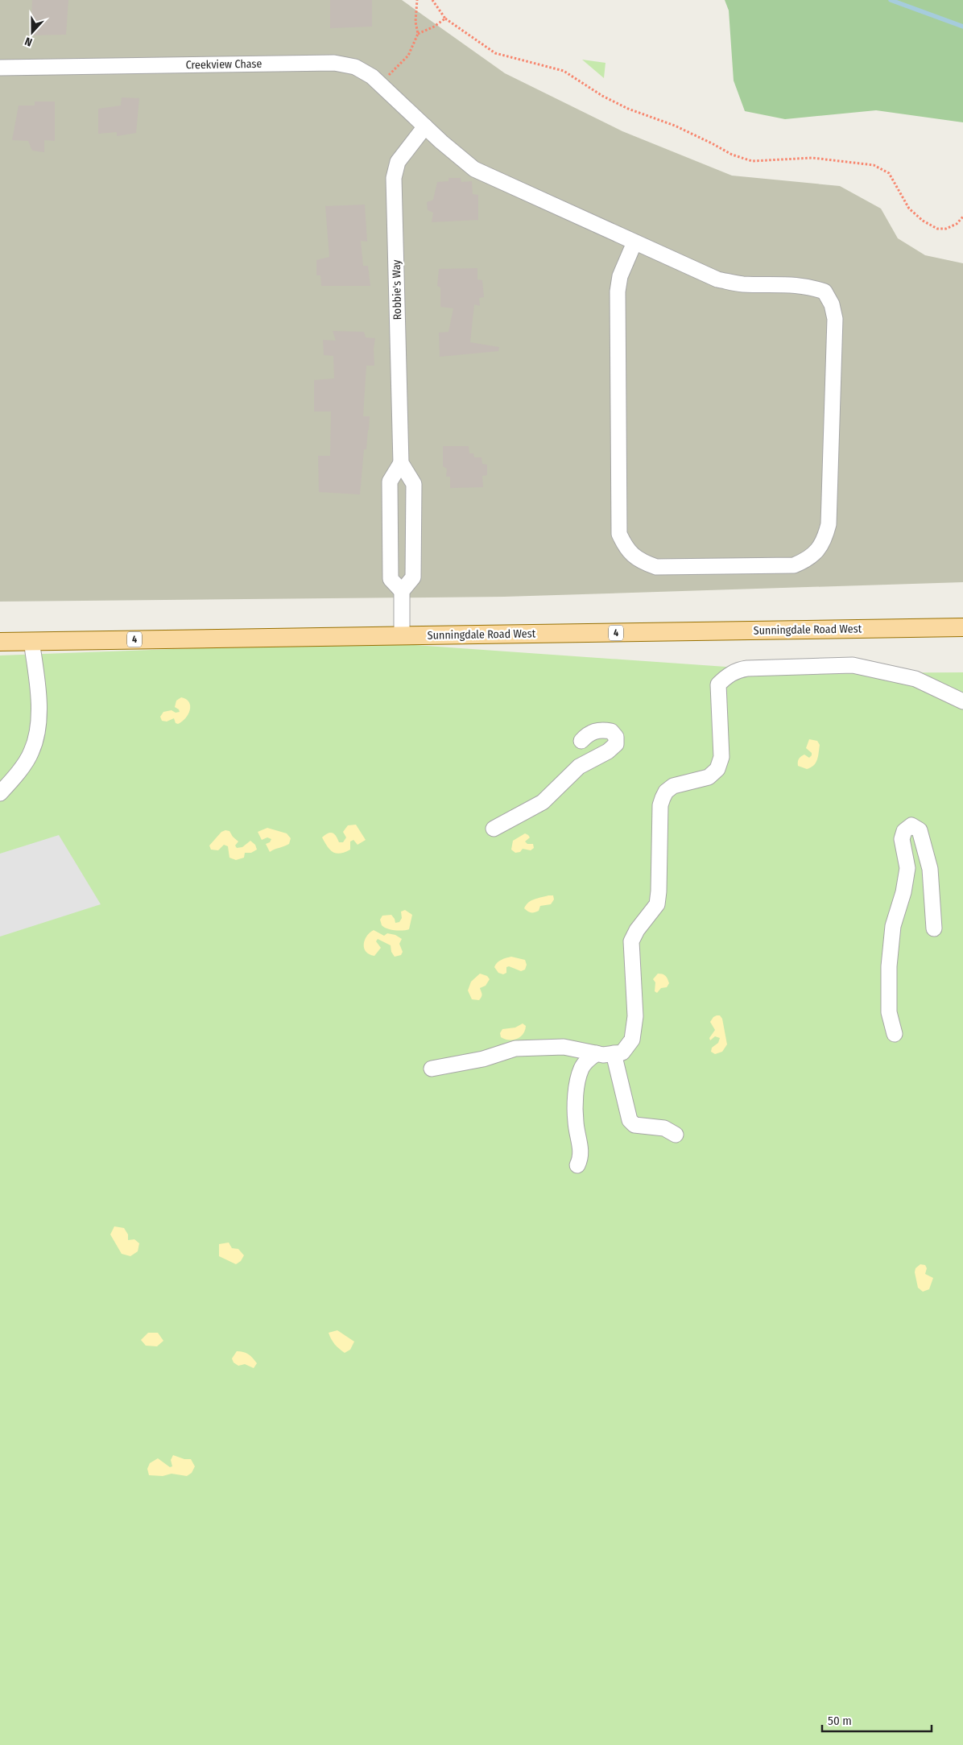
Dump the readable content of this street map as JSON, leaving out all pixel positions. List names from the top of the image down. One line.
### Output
{"streets":{"main road":["Sunningdale Road West","4"],"street":["Creekview Chase","Robbie's Way"]},"crossings":[["Creekview Chase","Robbie's Way"]],"scale_bar":"50 m","north":"bottom"}
